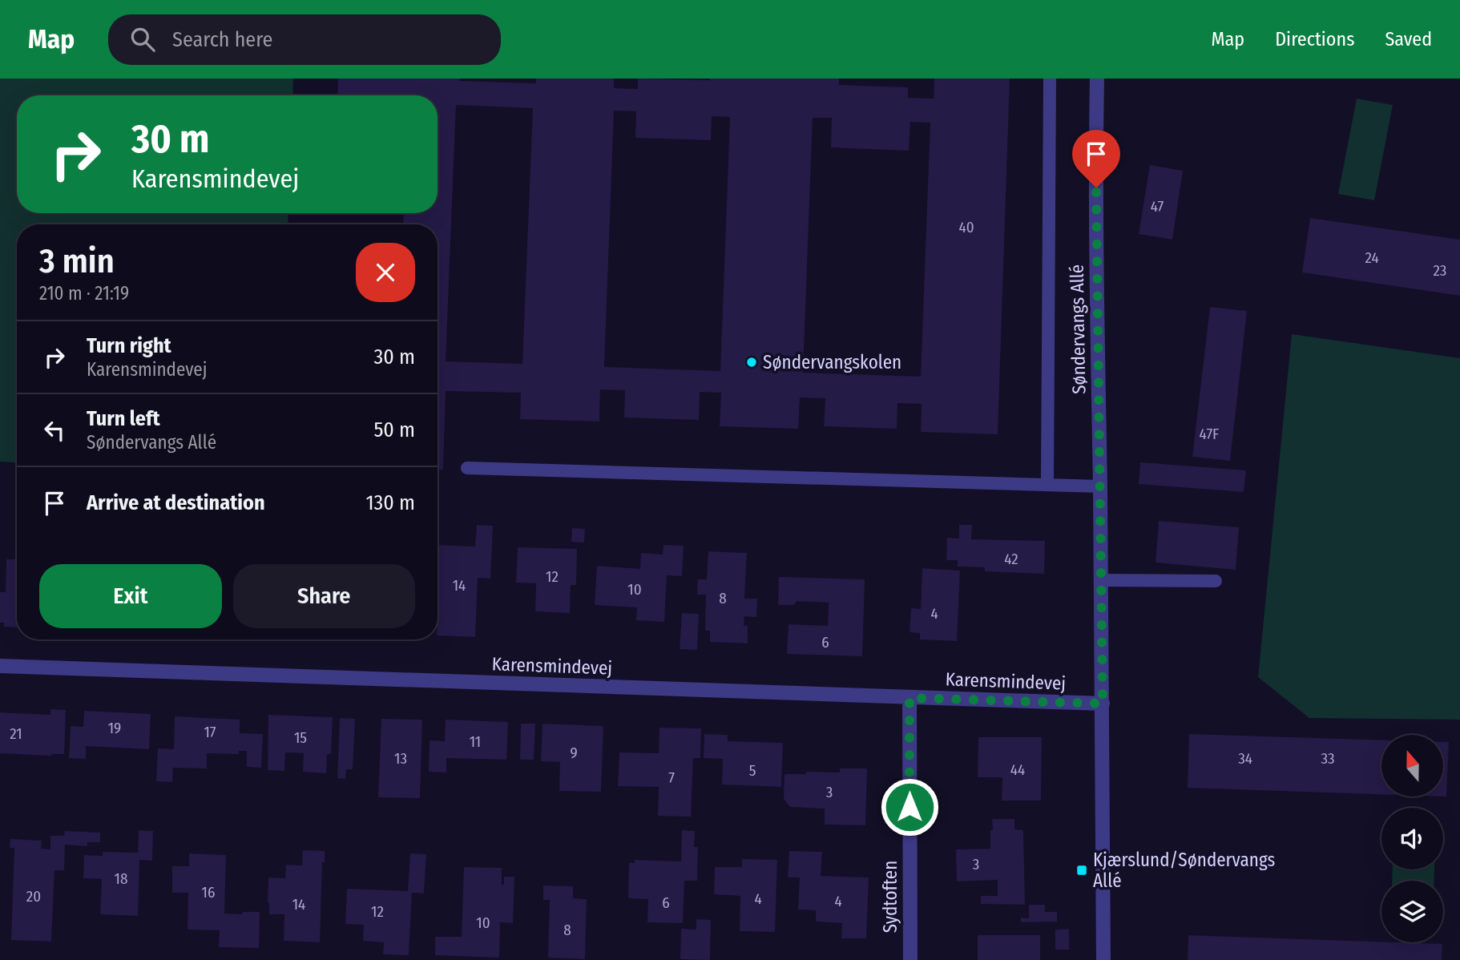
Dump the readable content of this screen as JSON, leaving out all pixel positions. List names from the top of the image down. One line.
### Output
{"streets":{"street":["Søndervangs Allé","Karensmindevej","Sydtoften"]},"crossings":[["Søndervangs Allé","Karensmindevej"],["Karensmindevej","Sydtoften"]],"places":{"other":["Søndervangskolen"],"transit":["Kjærslund/Søndervangs Allé"]},"house_numbers":["47","40","24","23","47F","42","12","14","10","8","4","6","19","17","21","15","11","9","13","34","33","44","5","7","3","3","18","16","20","4","4","6","14","12","10","8"],"north":"top","page":{"header":"Map","search":"Search here","nav":["Map","Directions","Saved"],"turn":["30 m","Karensmindevej"],"heading":["3 min","210 m · 21:19"],"list":[{"name":"Turn right","note":"Karensmindevej","value":"30 m"},{"name":"Turn left","note":"Søndervangs Allé","value":"50 m"},{"name":"Arrive at destination","value":"130 m"}],"buttons":["Exit","Share"]}}
